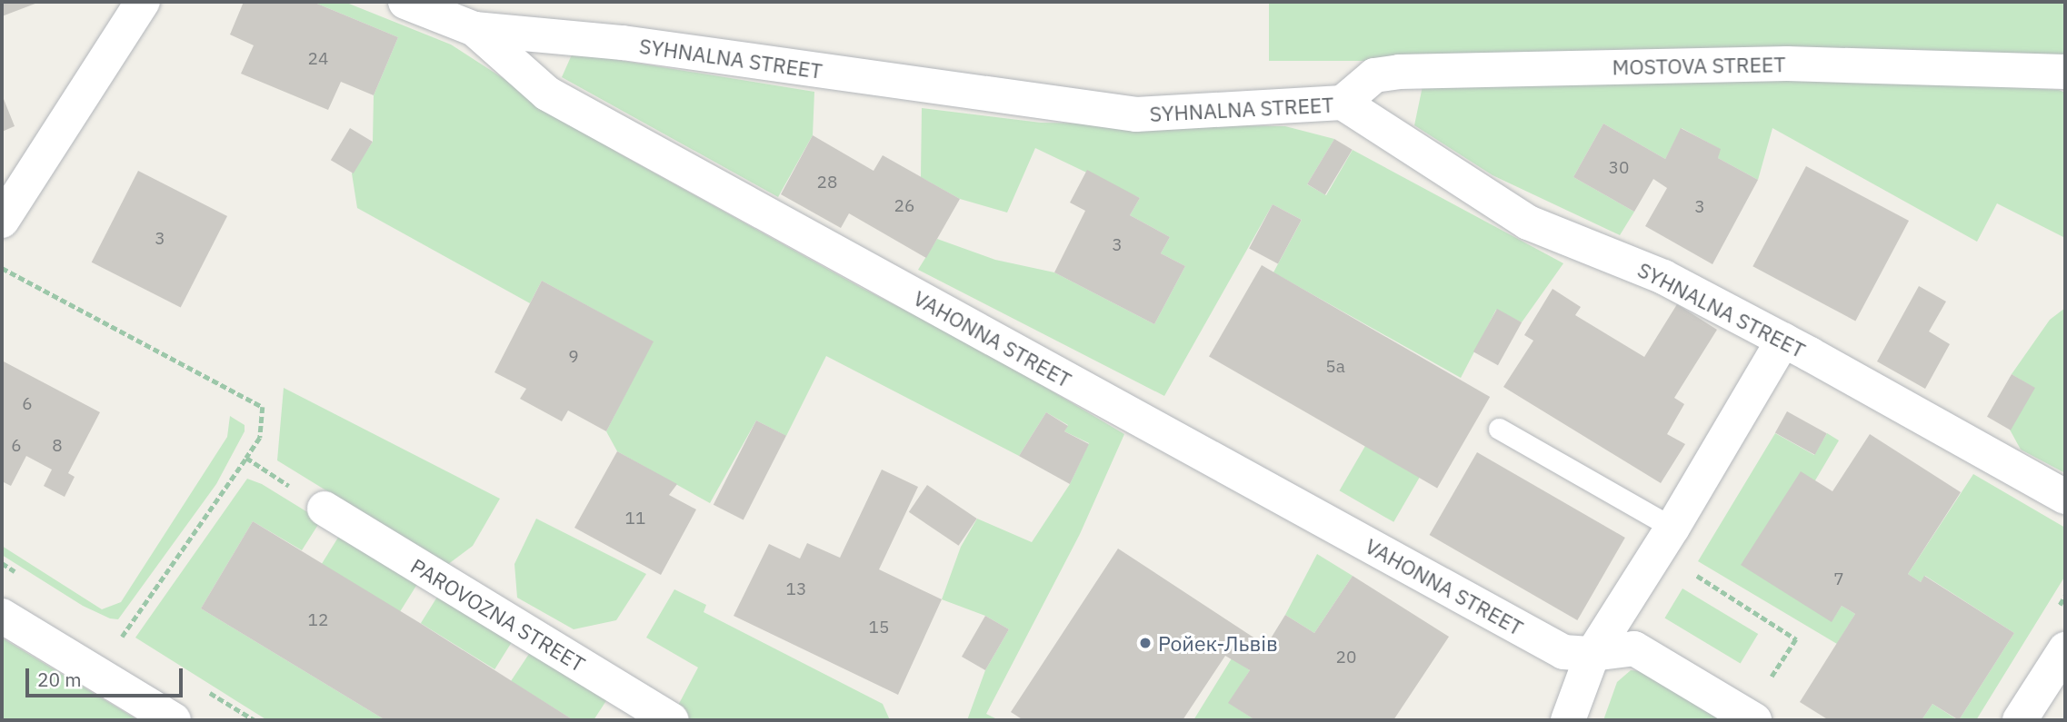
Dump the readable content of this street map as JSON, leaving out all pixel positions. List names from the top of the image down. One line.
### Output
{"streets":{"street":["SYHNALNA STREET","MOSTOVA STREET","VAHONNA STREET","PAROVOZNA STREET"]},"crossings":[["SYHNALNA STREET","MOSTOVA STREET"],["SYHNALNA STREET","VAHONNA STREET"]],"places":["Ройек-Львів"],"house_numbers":["24","30","28","26","3","3","3","9","5а","6","6","8","11","7","13","12","15","20"],"scale_bar":"20 m"}
